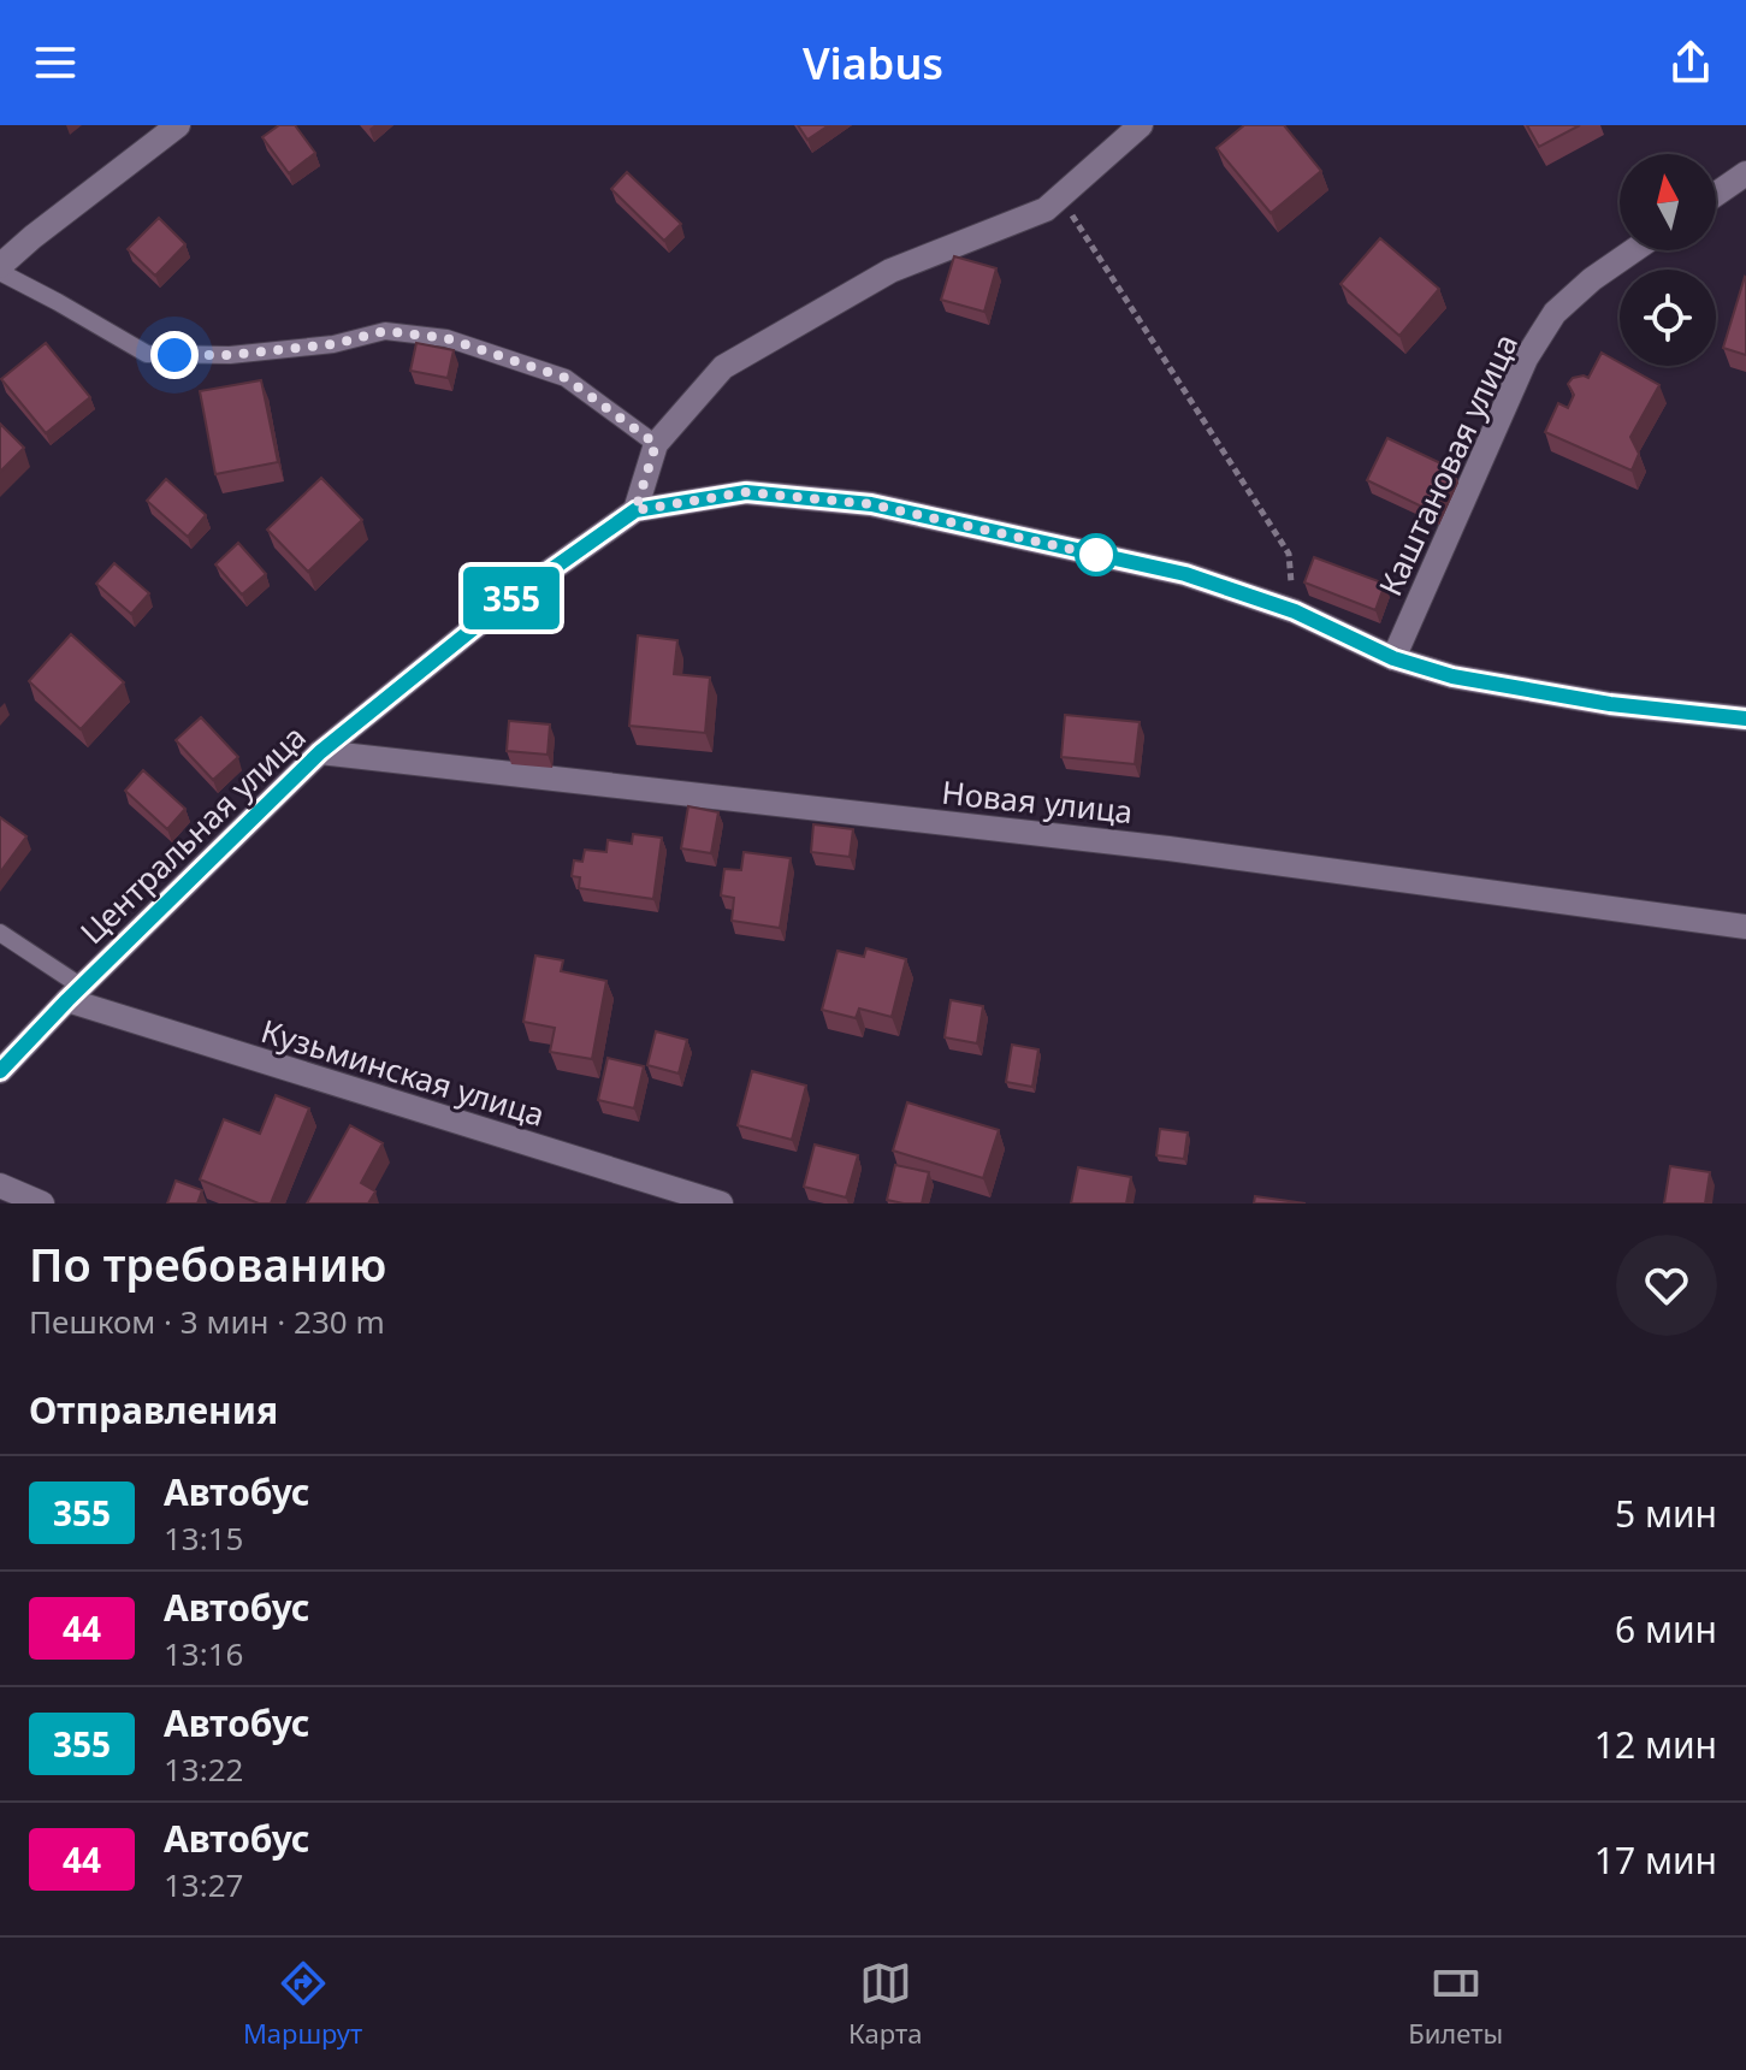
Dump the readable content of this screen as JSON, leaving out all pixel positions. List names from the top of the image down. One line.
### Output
{"streets":{"street":["Каштановая улица","Новая улица","Центральная улица","Кузьминская улица"]},"crossings":[["Каштановая улица","Центральная улица"],["Новая улица","Центральная улица"],["Центральная улица","Кузьминская улица"]],"lines":["bus line 355"],"north":"top","page":{"header":"Viabus","on_map":"355","heading":[["По требованию","Пешком · 3 мин · 230 m"],"Отправления"],"list":[{"mark":"355","name":"Автобус","note":"13:15","value":"5 мин"},{"mark":"44","name":"Автобус","note":"13:16","value":"6 мин"},{"mark":"355","name":"Автобус","note":"13:22","value":"12 мин"},{"mark":"44","name":"Автобус","note":"13:27","value":"17 мин"}],"tabs":["Маршрут","Карта","Билеты"]}}
